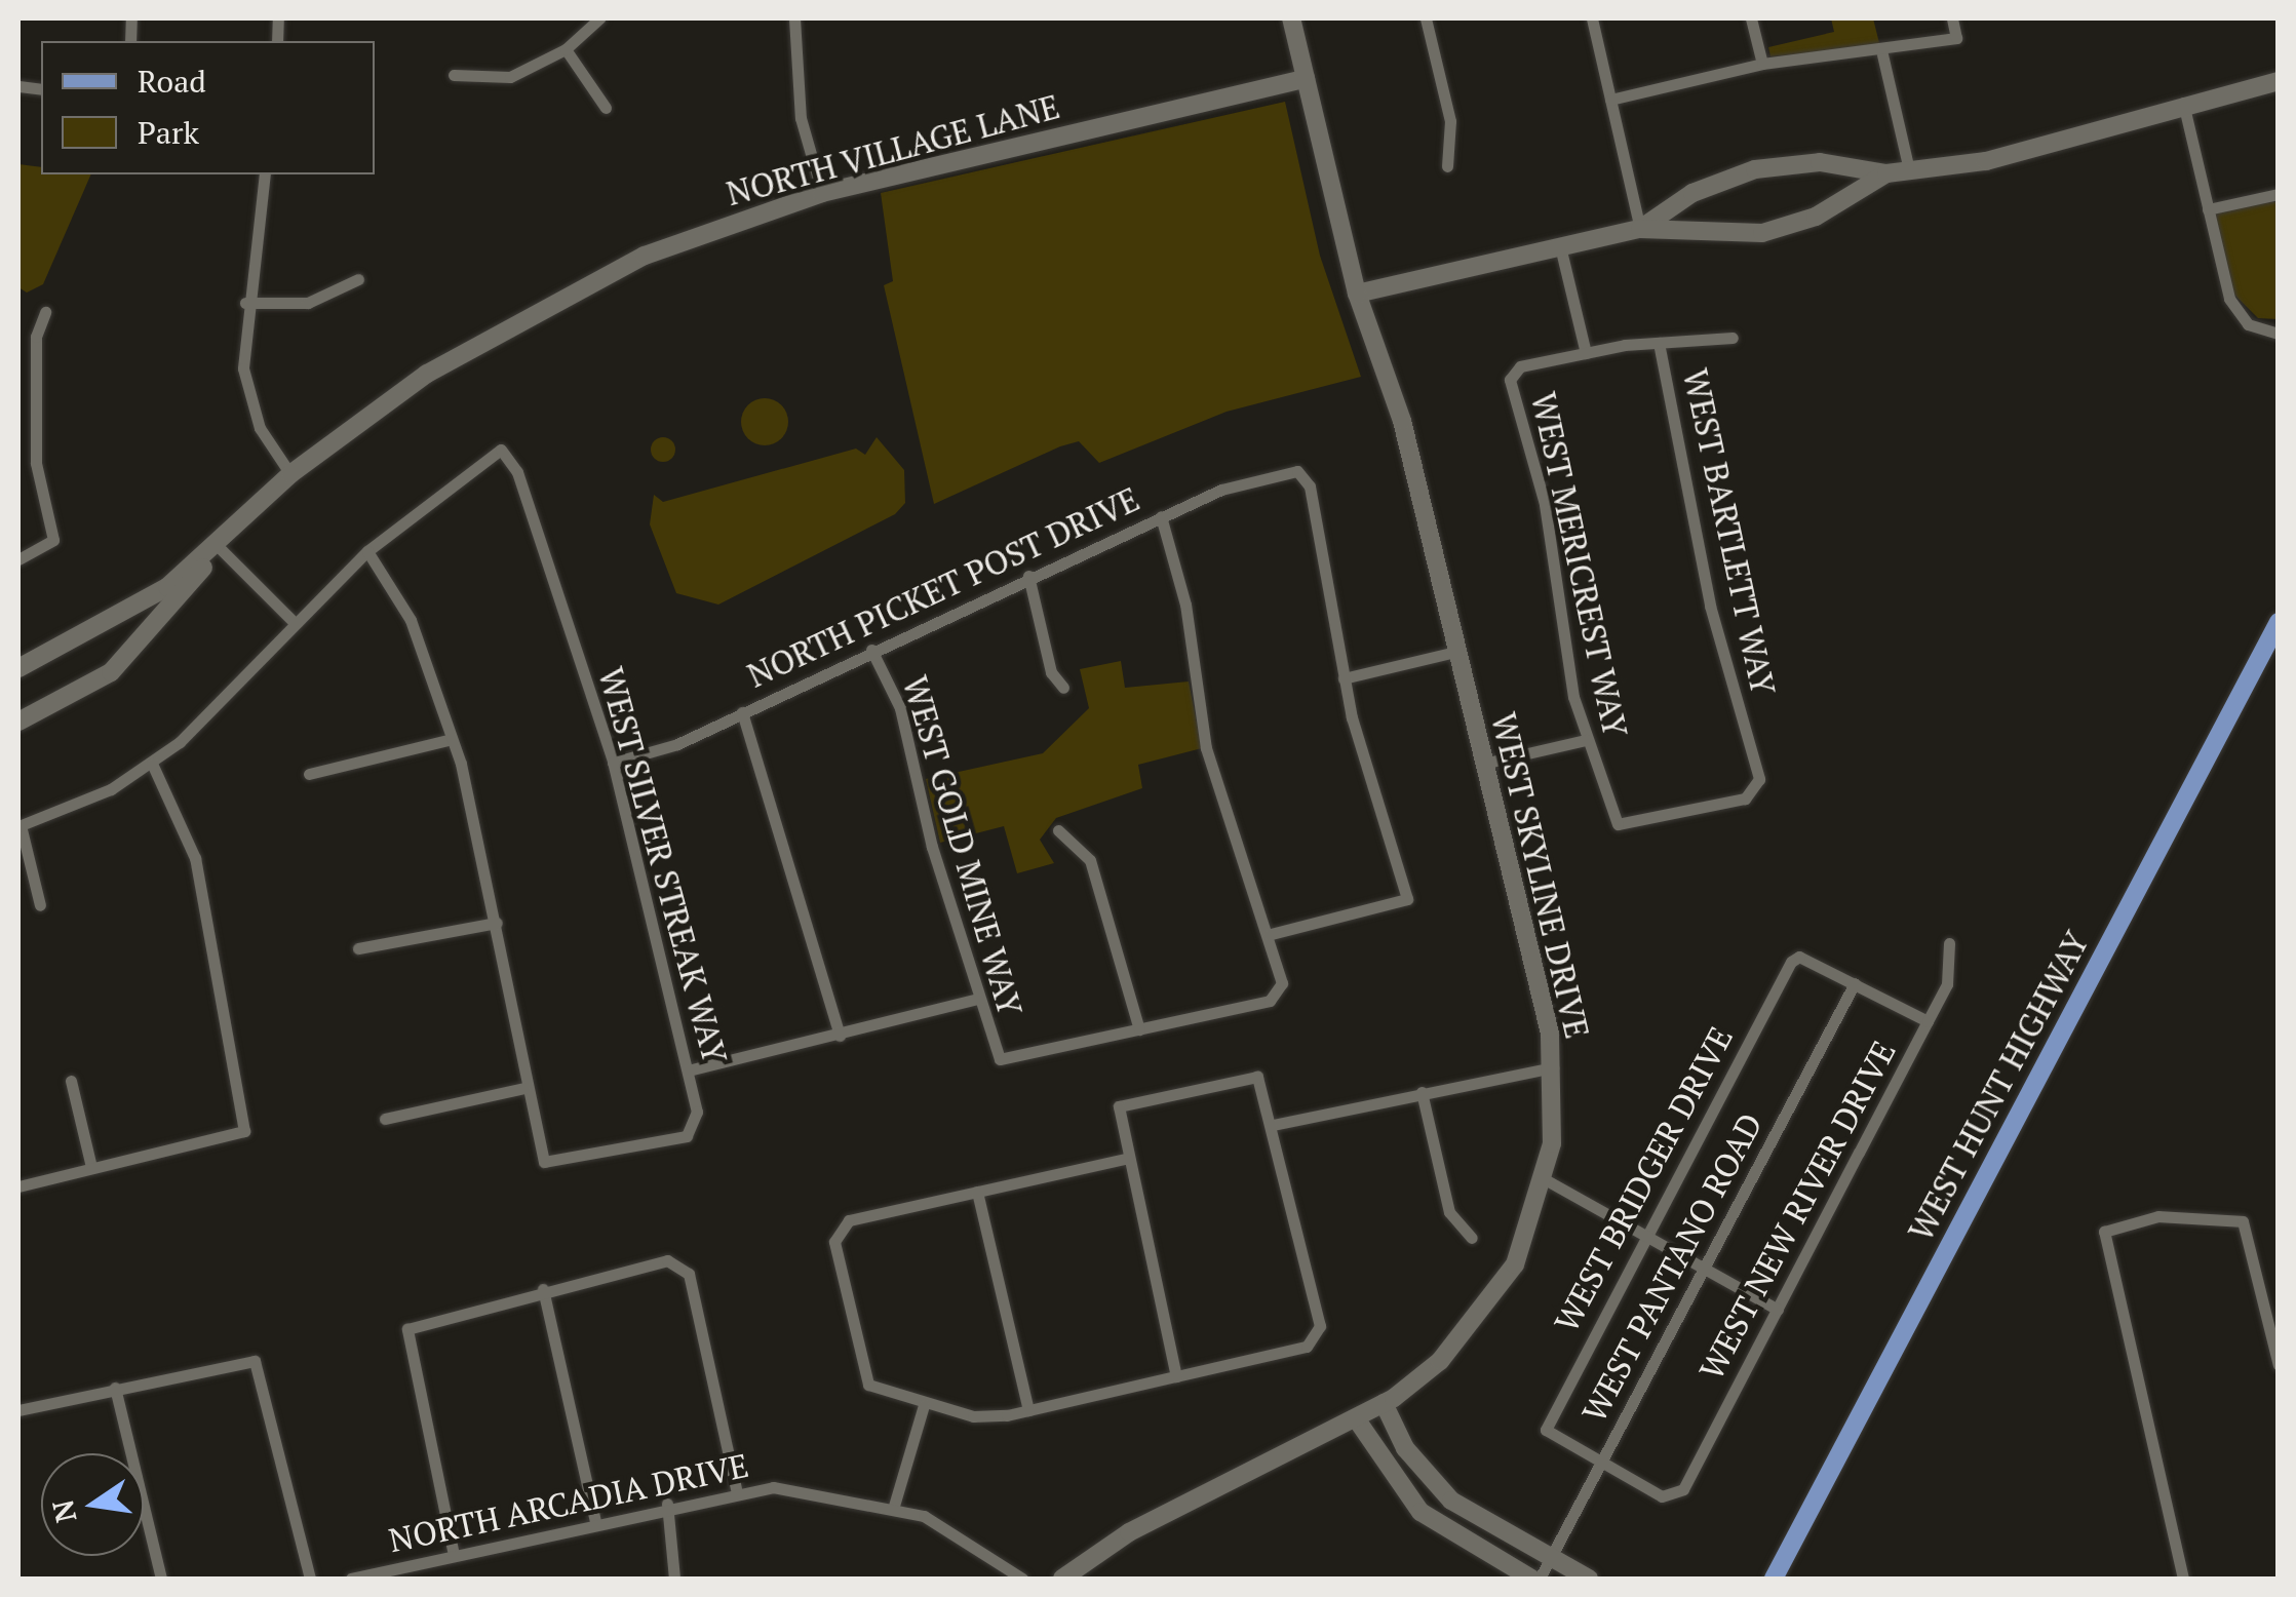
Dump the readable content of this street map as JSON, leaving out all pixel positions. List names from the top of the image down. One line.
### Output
{"streets":{"main road":["WEST HUNT HIGHWAY"],"street":["NORTH VILLAGE LANE","WEST BARTLETT WAY","WEST MERICREST WAY","NORTH PICKET POST DRIVE","WEST GOLD MINE WAY","WEST SILVER STREAK WAY","WEST SKYLINE DRIVE","WEST BRIDGER DRIVE","WEST NEW RIVER DRIVE","WEST PANTANO ROAD","NORTH ARCADIA DRIVE"]},"crossings":[["NORTH VILLAGE LANE","WEST SKYLINE DRIVE"],["WEST BARTLETT WAY","WEST MERICREST WAY"],["NORTH PICKET POST DRIVE","WEST GOLD MINE WAY"],["NORTH PICKET POST DRIVE","WEST SILVER STREAK WAY"],["WEST BRIDGER DRIVE","WEST NEW RIVER DRIVE"],["WEST BRIDGER DRIVE","WEST PANTANO ROAD"],["WEST NEW RIVER DRIVE","WEST PANTANO ROAD"]],"legend":["Road","Park"],"north":"left"}
